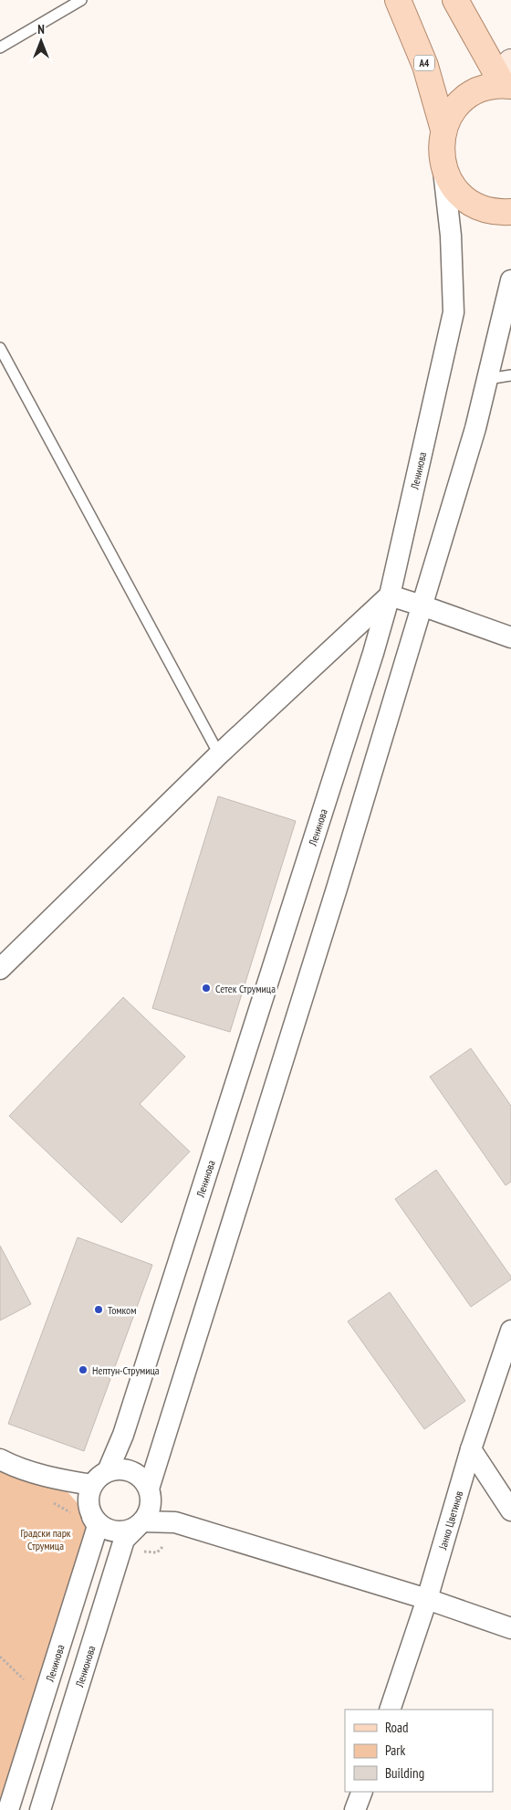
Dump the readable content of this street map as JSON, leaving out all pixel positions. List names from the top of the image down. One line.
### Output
{"streets":{"main road":["A4"],"street":["Ленинова","Јанко Цветинов","Ленионова"]},"crossings":[["A4","Ленинова"],["Ленинова","Ленионова"]],"parks":["Градски парк Струмица"],"places":["Сетек Струмица","Томком","Нептун-Струмица"],"legend":["Road","Park","Building"],"north":"top"}
